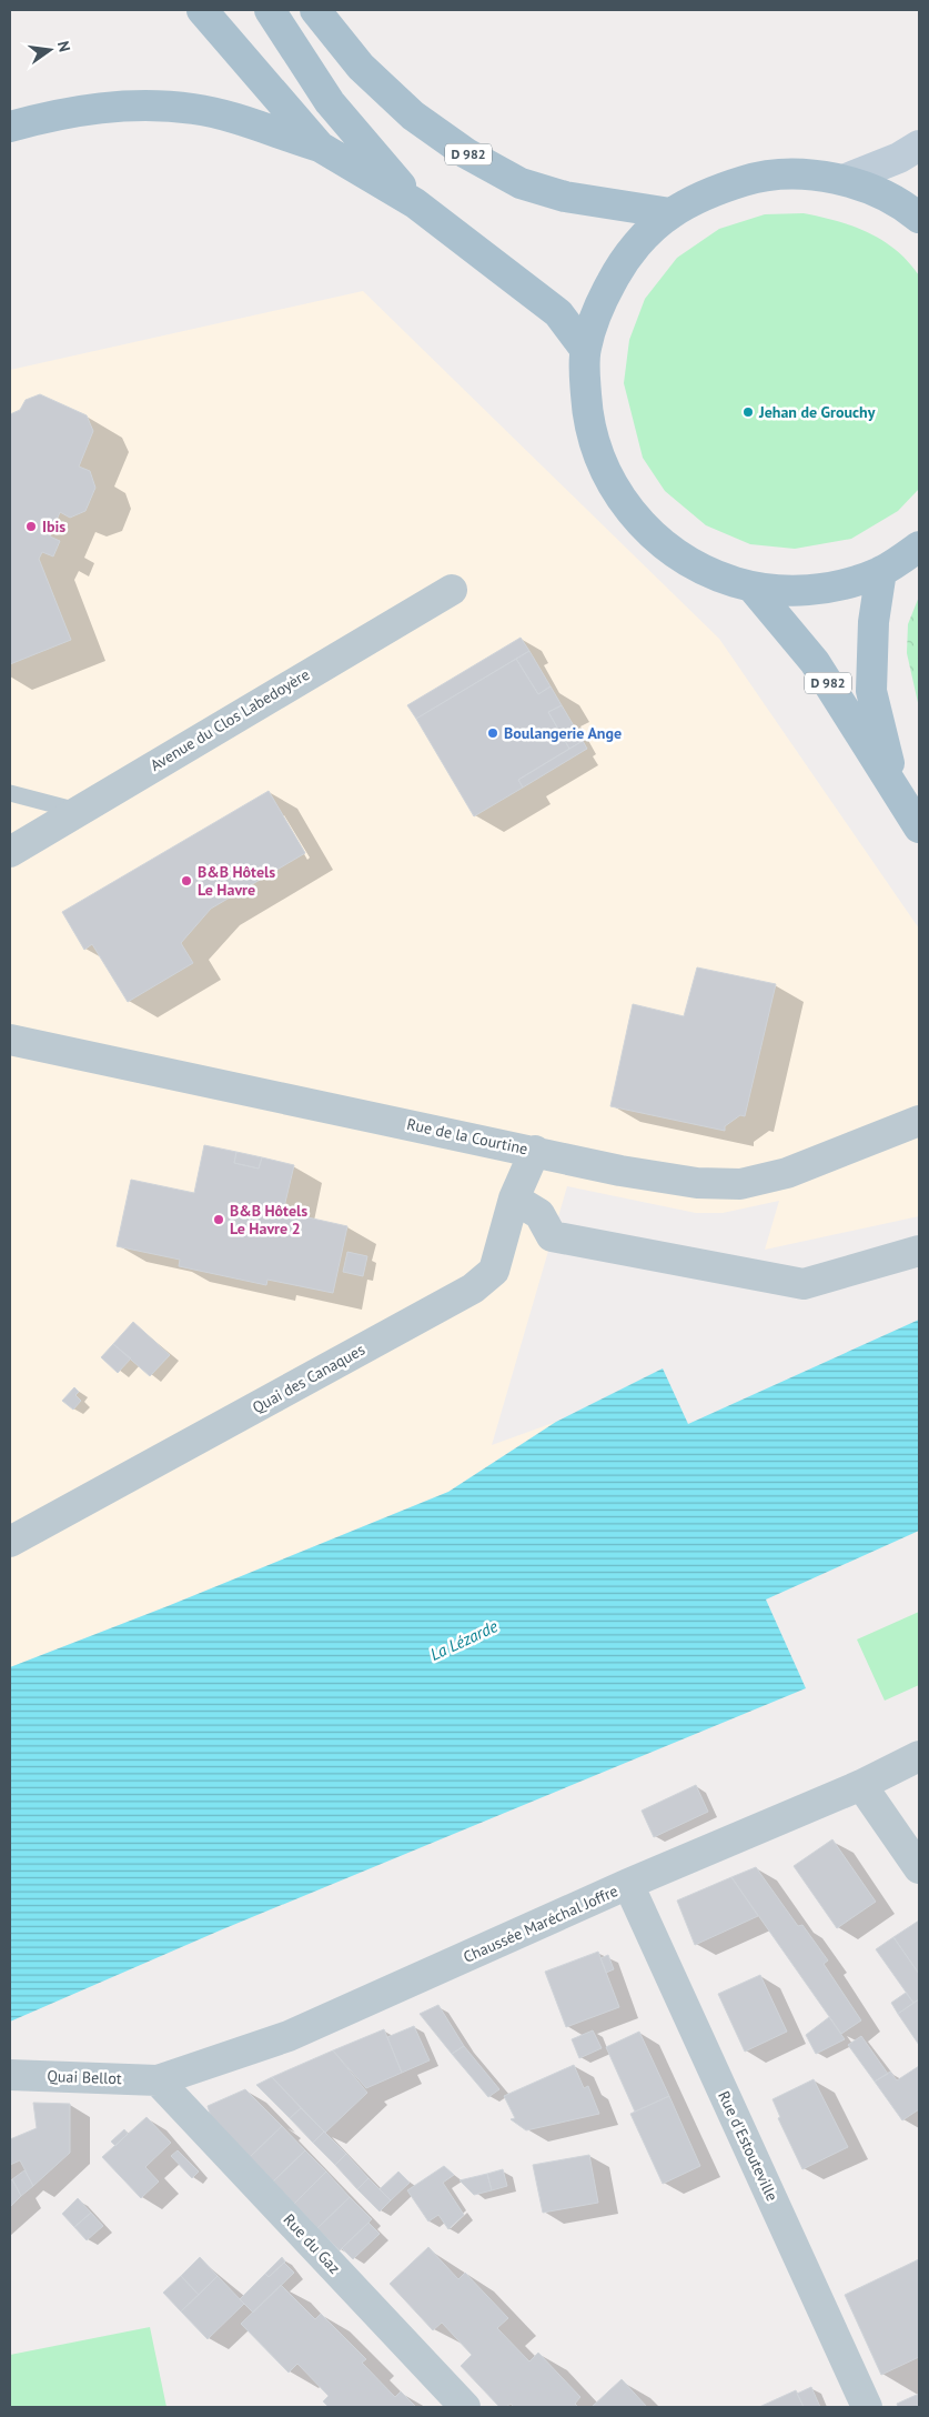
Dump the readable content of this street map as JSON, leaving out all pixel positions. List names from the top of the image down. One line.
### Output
{"streets":{"main road":["D 982"],"street":["Avenue du Clos Labedoyère","Rue de la Courtine","Quai des Canaques","Chaussée Maréchal Joffre","Quai Bellot","Rue d'Estouteville","Rue du Gaz"]},"crossings":[["Rue de la Courtine","Quai des Canaques"],["Chaussée Maréchal Joffre","Quai Bellot"],["Chaussée Maréchal Joffre","Rue d'Estouteville"],["Chaussée Maréchal Joffre","Rue du Gaz"],["Quai Bellot","Rue du Gaz"]],"water":["La Lézarde"],"places":["Jehan de Grouchy","Ibis","Boulangerie Ange","B&B Hôtels Le Havre","B&B Hôtels Le Havre 2"],"north":"right"}
